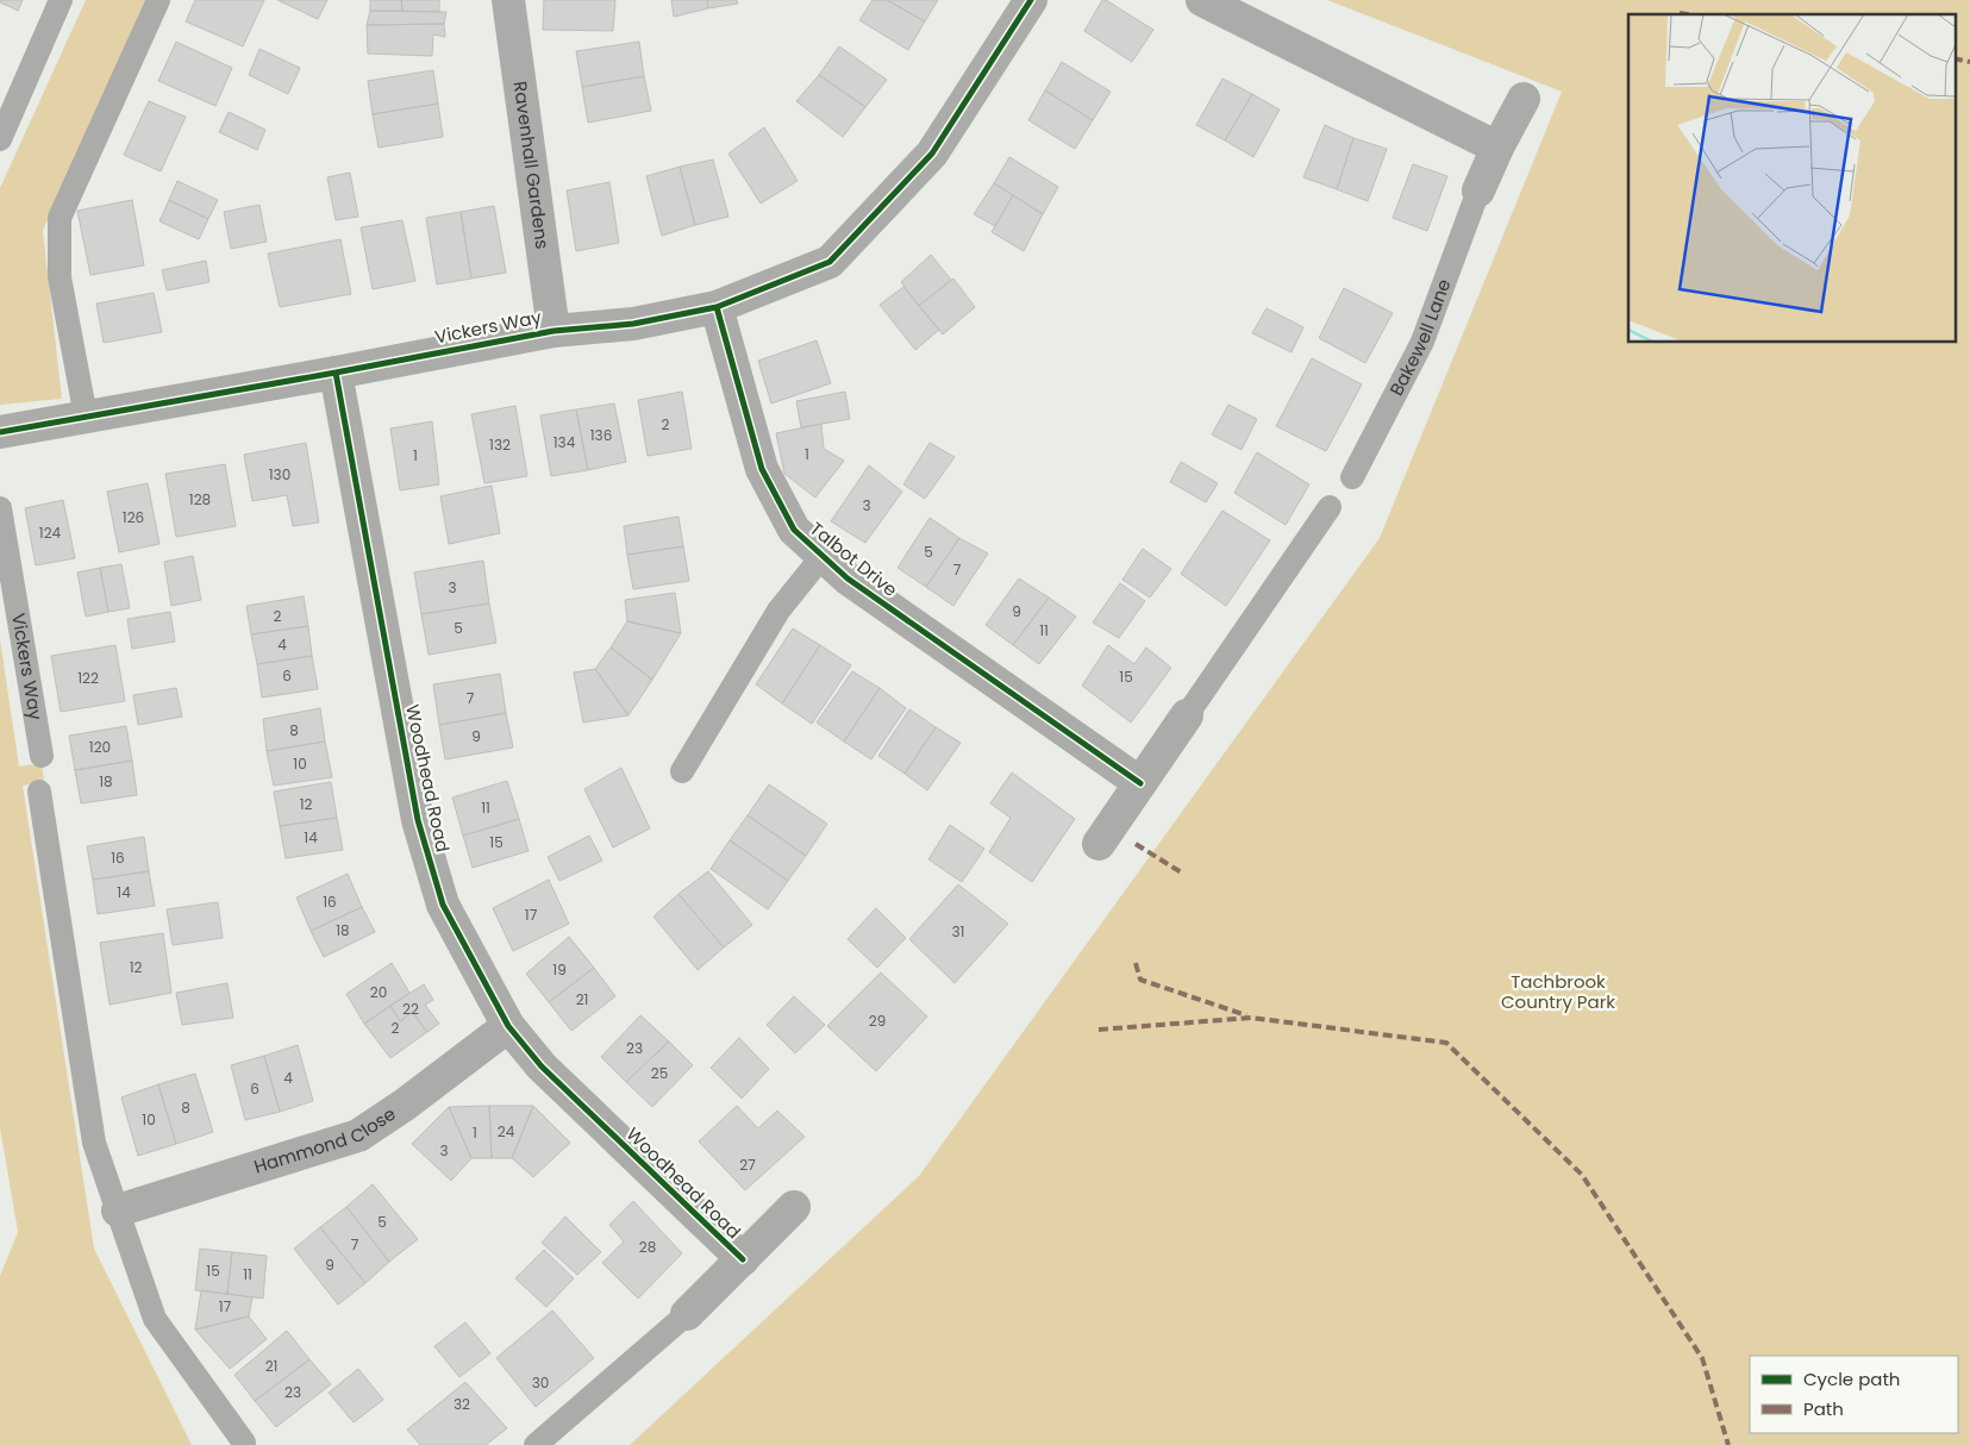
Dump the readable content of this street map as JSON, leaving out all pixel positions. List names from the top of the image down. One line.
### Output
{"streets":{"street":["Ravenhall Gardens","Vickers Way","Talbot Drive","Woodhead Road","Hammond Close"],"lane":["Bakewell Lane"]},"crossings":[["Ravenhall Gardens","Vickers Way"],["Vickers Way","Talbot Drive"],["Vickers Way","Woodhead Road"],["Woodhead Road","Hammond Close"]],"parks":["Tachbrook Country Park"],"house_numbers":["2","136","134","132","1","1","130","128","3","126","124","5","7","3","9","2","5","11","4","6","15","122","7","8","9","120","10","18","12","11","14","15","16","14","16","17","18","31","12","19","20","21","22","29","2","23","25","4","6","8","10","24","1","3","27","5","7","28","9","15","11","17","21","30","23","32"],"legend":["Cycle path","Path"]}
